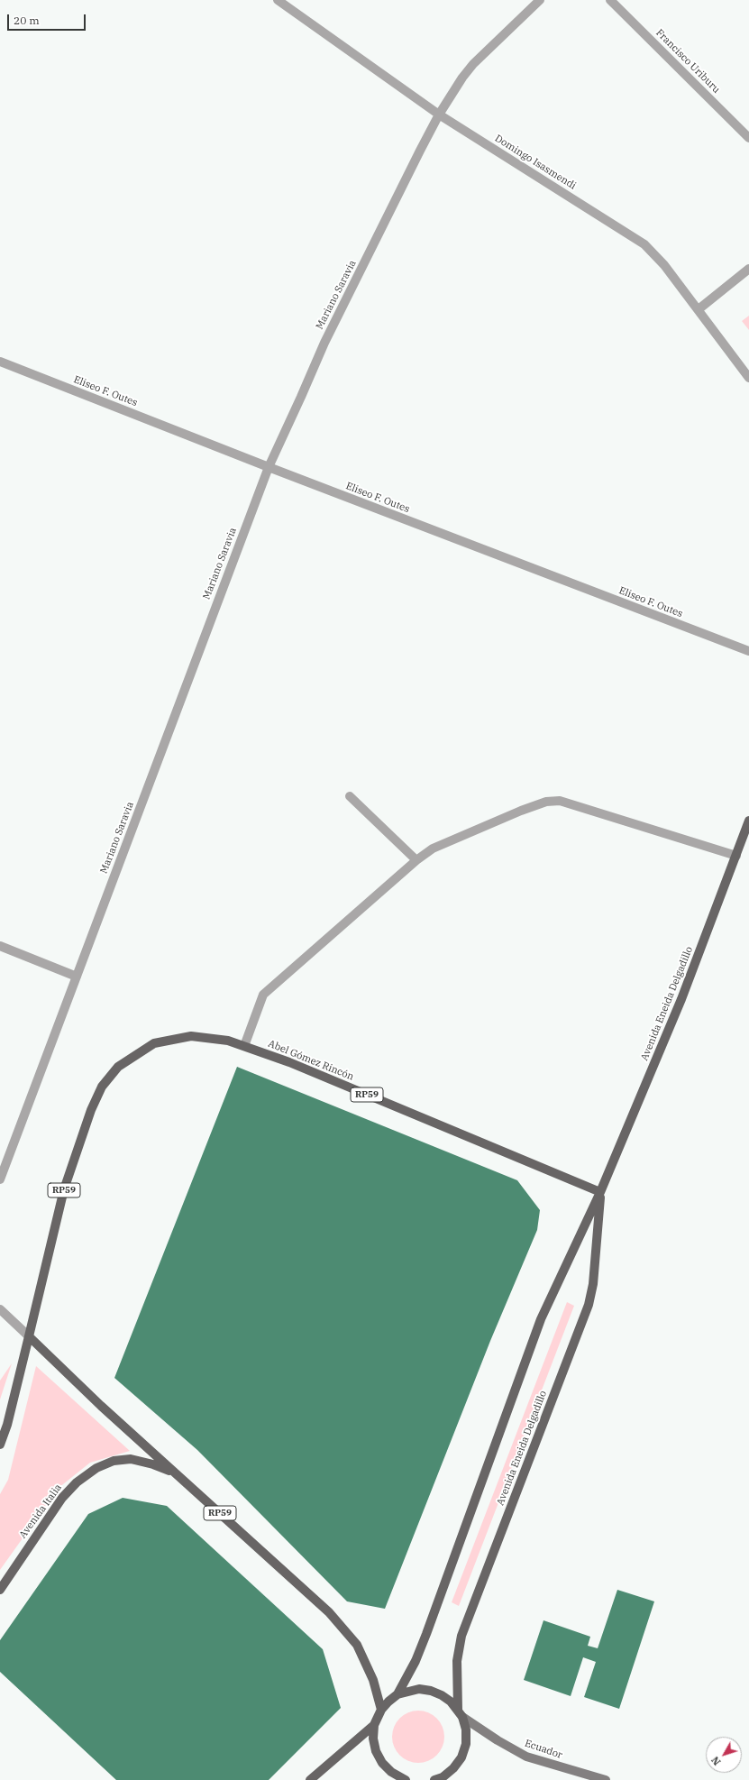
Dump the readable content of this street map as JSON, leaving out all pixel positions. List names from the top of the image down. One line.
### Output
{"streets":{"main road":["Avenida Eneida Delgadillo","Abel Gómez Rincón","RP59","Avenida Italia","Ecuador"],"street":["Francisco Uriburu","Domingo Isasmendi","Mariano Saravia","Eliseo F. Outes"]},"crossings":[["Domingo Isasmendi","Mariano Saravia"],["Mariano Saravia","Eliseo F. Outes"],["Avenida Eneida Delgadillo","Abel Gómez Rincón"],["Avenida Eneida Delgadillo","Ecuador"],["Abel Gómez Rincón","RP59"],["RP59","Avenida Italia"]],"scale_bar":"20 m","north":"bottom left"}
